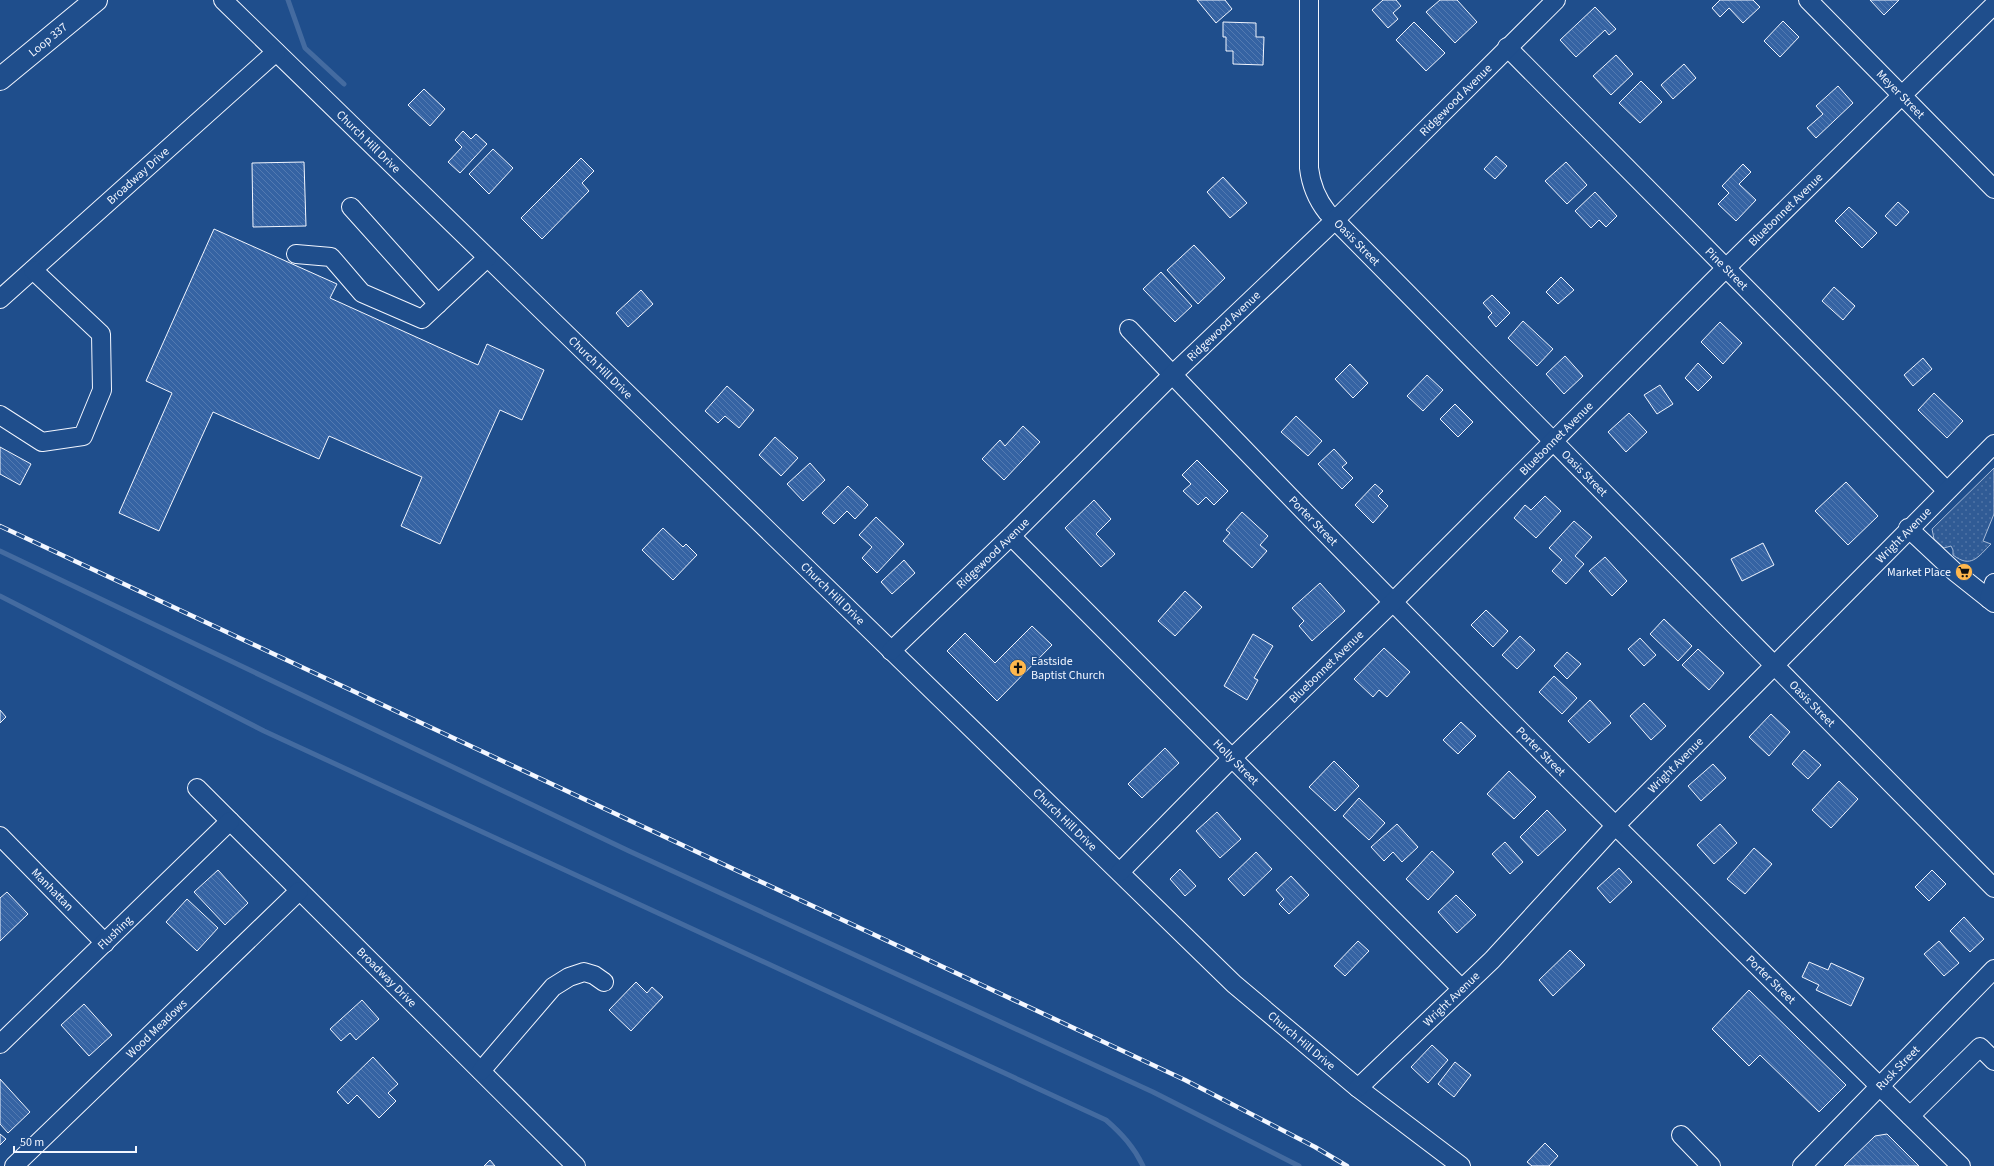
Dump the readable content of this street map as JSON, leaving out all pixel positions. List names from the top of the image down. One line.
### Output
{"streets":{"main road":["Loop 337"],"street":["Meyer Street","Ridgewood Avenue","Church Hill Drive","Broadway Drive","Bluebonnet Avenue","Oasis Street","Pine Street","Porter Street","Wright Avenue","Holly Street","Manhattan","Flushing","Wood Meadows","Rusk Street"]},"crossings":[["Meyer Street","Bluebonnet Avenue"],["Ridgewood Avenue","Church Hill Drive"],["Ridgewood Avenue","Oasis Street"],["Ridgewood Avenue","Pine Street"],["Ridgewood Avenue","Porter Street"],["Ridgewood Avenue","Holly Street"],["Church Hill Drive","Broadway Drive"],["Church Hill Drive","Bluebonnet Avenue"],["Church Hill Drive","Wright Avenue"],["Broadway Drive","Flushing"],["Broadway Drive","Wood Meadows"],["Bluebonnet Avenue","Oasis Street"],["Bluebonnet Avenue","Pine Street"],["Bluebonnet Avenue","Porter Street"],["Bluebonnet Avenue","Holly Street"],["Oasis Street","Wright Avenue"],["Pine Street","Wright Avenue"],["Porter Street","Wright Avenue"],["Porter Street","Rusk Street"],["Wright Avenue","Holly Street"],["Manhattan","Flushing"]],"places":{"supermarket":["Market Place"],"church":["Eastside Baptist Church"]},"scale_bar":"50 m"}
